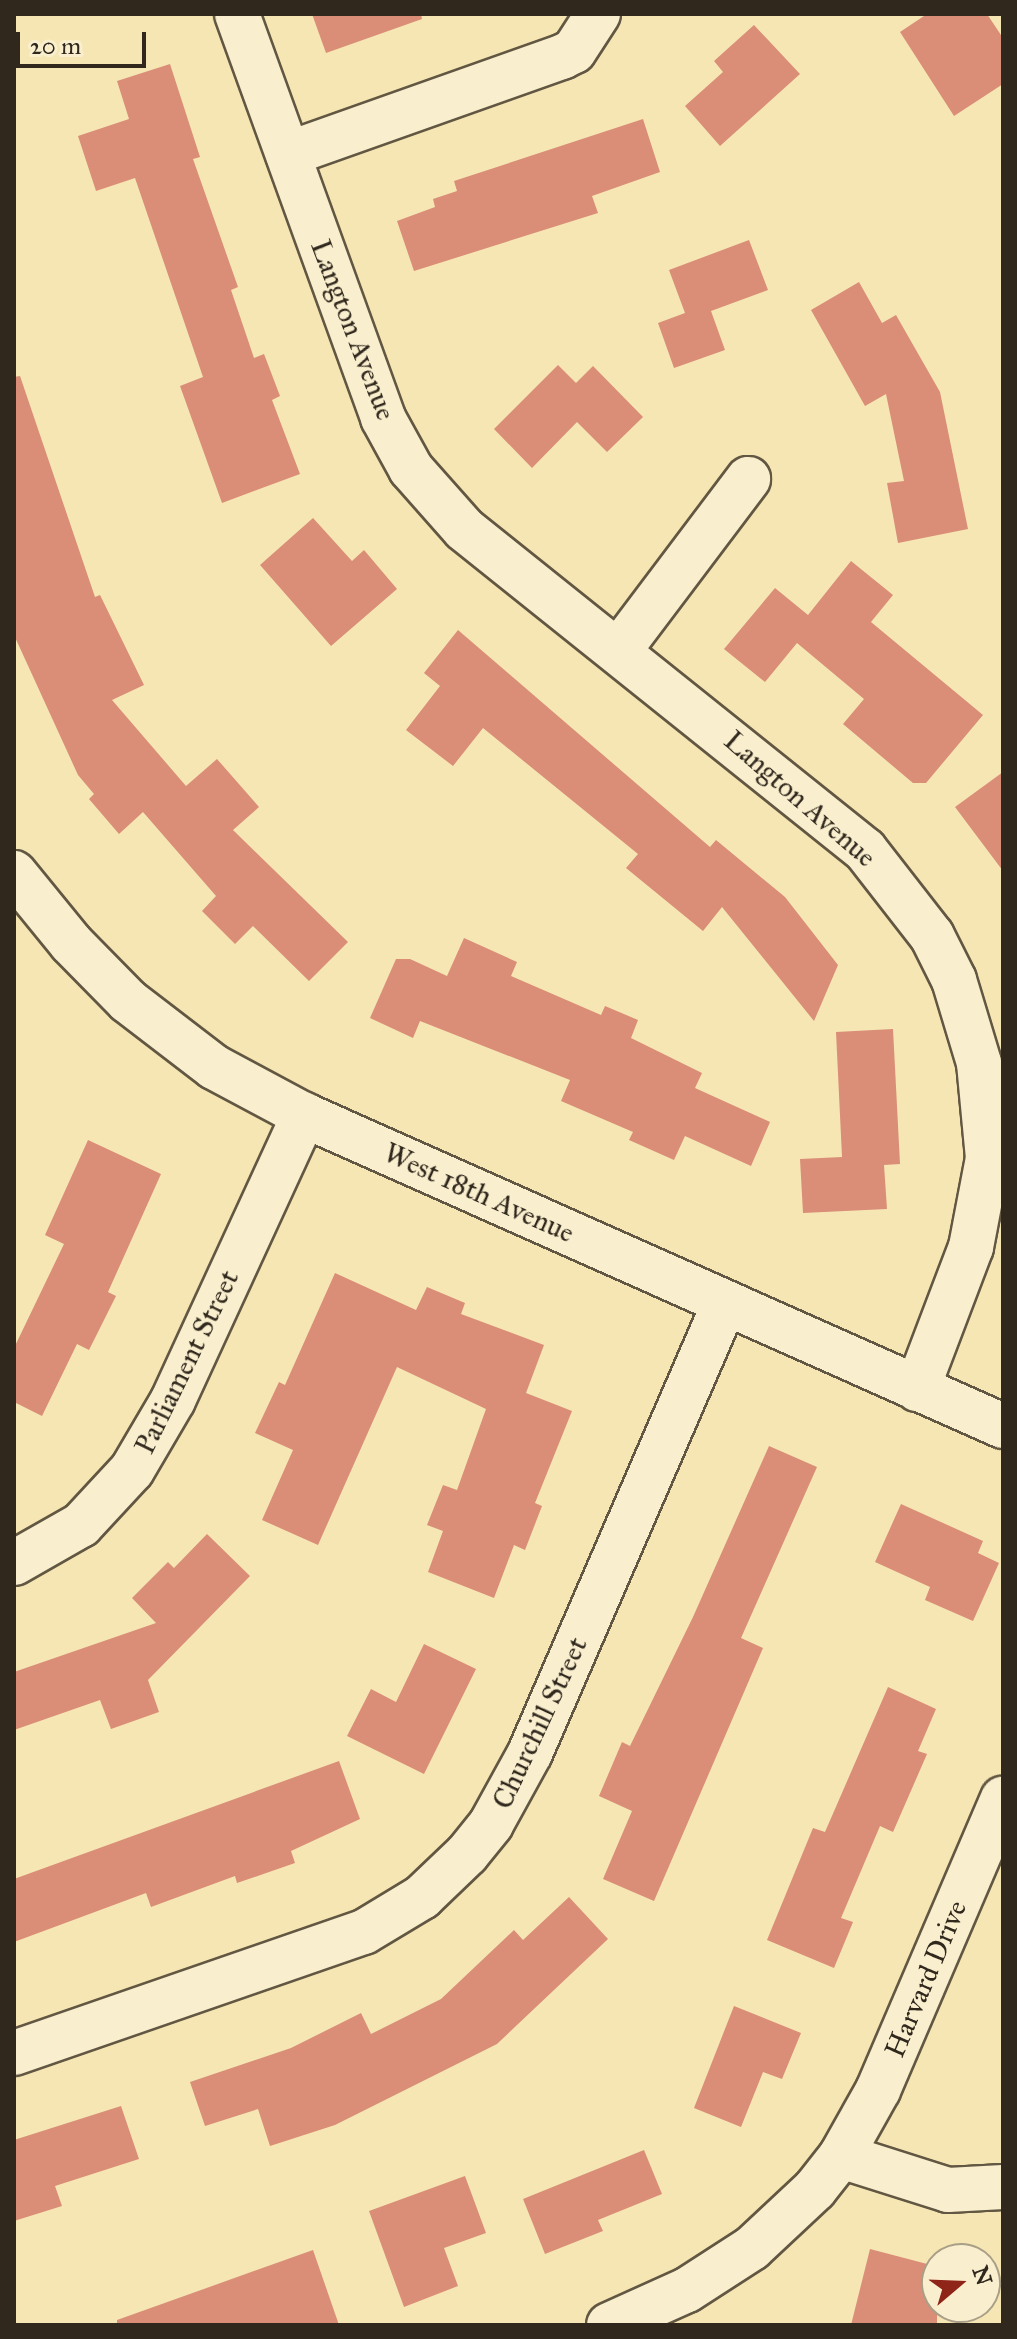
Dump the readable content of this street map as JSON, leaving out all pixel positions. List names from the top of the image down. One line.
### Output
{"streets":{"street":["Langton Avenue","West 18th Avenue","Parliament Street","Churchill Street","Harvard Drive"]},"crossings":[["Langton Avenue","West 18th Avenue"],["West 18th Avenue","Parliament Street"],["West 18th Avenue","Churchill Street"]],"scale_bar":"20 m","north":"right"}
